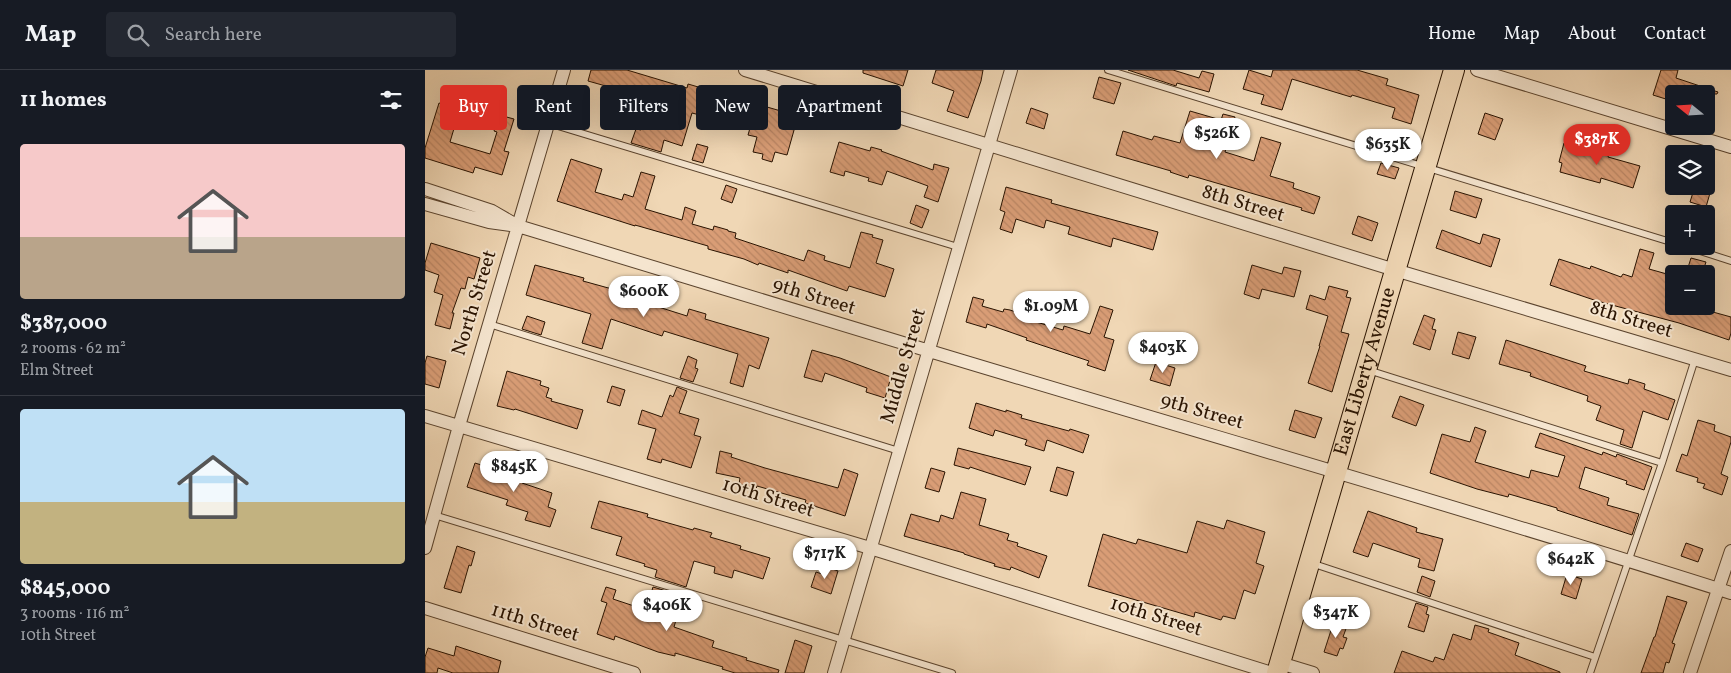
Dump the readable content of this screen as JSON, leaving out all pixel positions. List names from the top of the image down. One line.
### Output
{"streets":{"main road":["East Liberty Avenue"],"street":["8th Street","9th Street","North Street","Middle Street","10th Street","11th Street"]},"crossings":[["8th Street","Middle Street"],["8th Street","East Liberty Avenue"],["9th Street","North Street"],["9th Street","Middle Street"],["9th Street","East Liberty Avenue"],["North Street","10th Street"],["Middle Street","10th Street"],["East Liberty Avenue","10th Street"]],"north":"left","page":{"header":"Map","search":"Search here","nav":["Home","Map","About","Contact"],"heading":"11 homes","map_buttons":["+","−"],"chip":["Buy","Rent","Filters","New","Apartment"],"price":["$526K","$387K","$635K","$600K","$1.09M","$403K","$845K","$717K","$642K","$406K","$347K"],"list":[{"name":"$387,000","note":"2 rooms · 62 m² · Elm Street"},{"name":"$845,000","note":"3 rooms · 116 m² · 10th Street"}]}}
